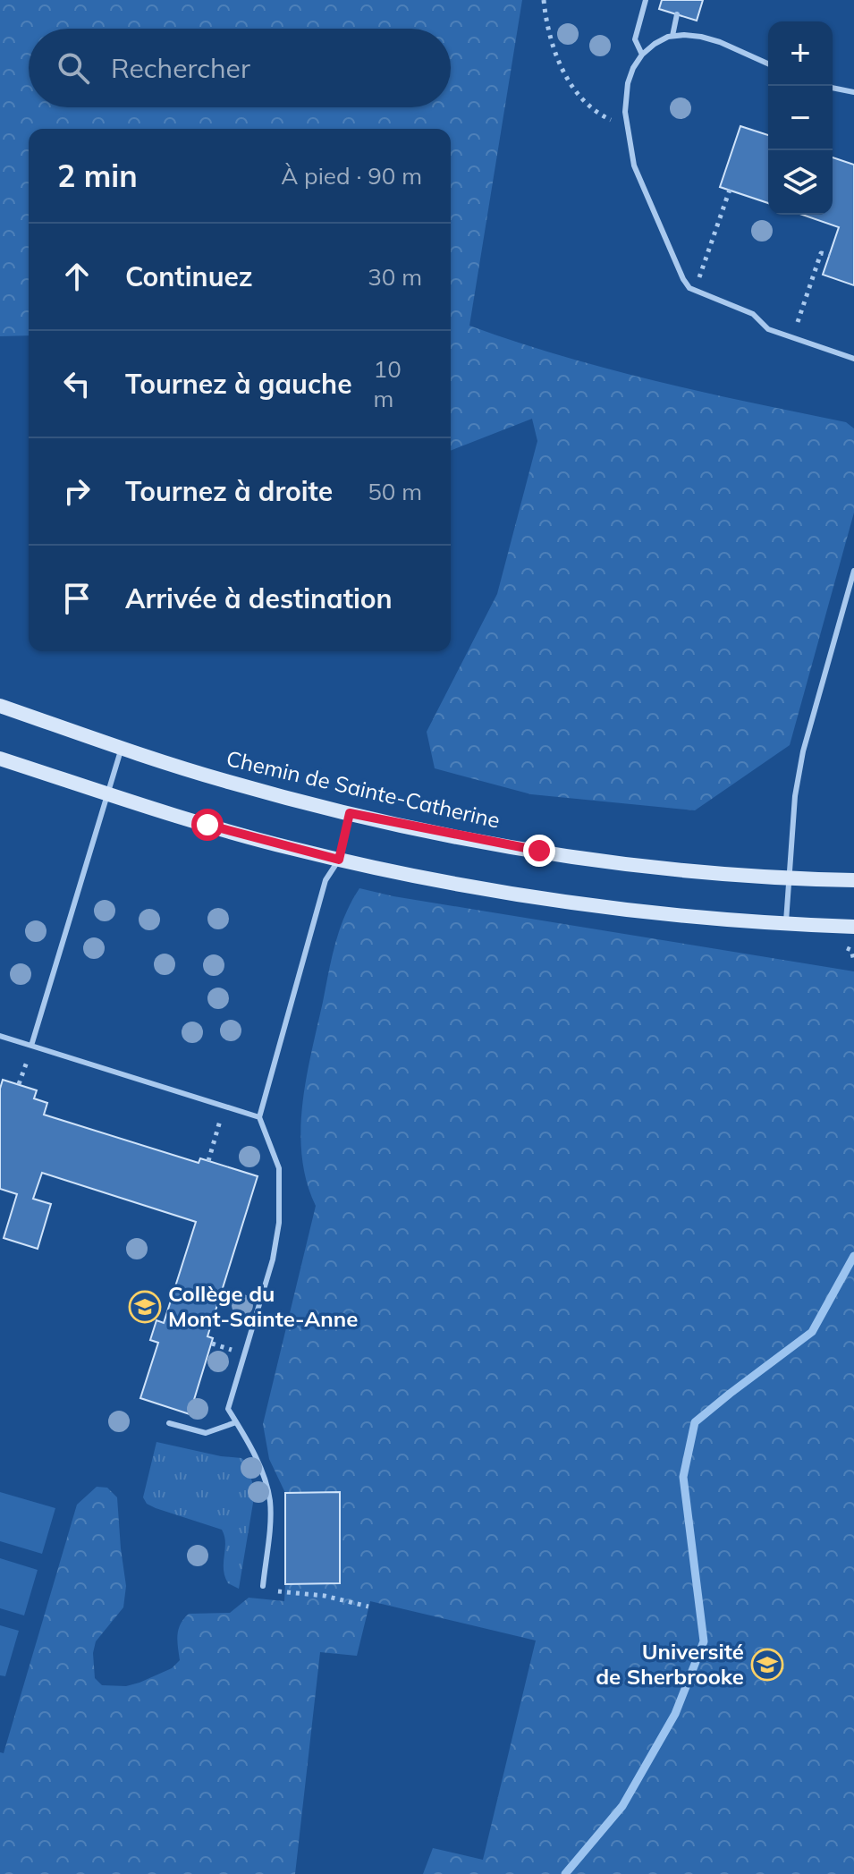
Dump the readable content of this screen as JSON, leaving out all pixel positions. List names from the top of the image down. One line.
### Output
{"streets":{"main road":["Chemin de Sainte-Catherine"]},"places":{"school or university":["Collège du Mont-Sainte-Anne","Université de Sherbrooke"]},"page":{"map_buttons":["+","−"],"search":"Rechercher","heading":["2 min","À pied · 90 m"],"list":[["Continuez","30 m"],["Tournez à gauche","10 m"],["Tournez à droite","50 m"],"Arrivée à destination"]}}
